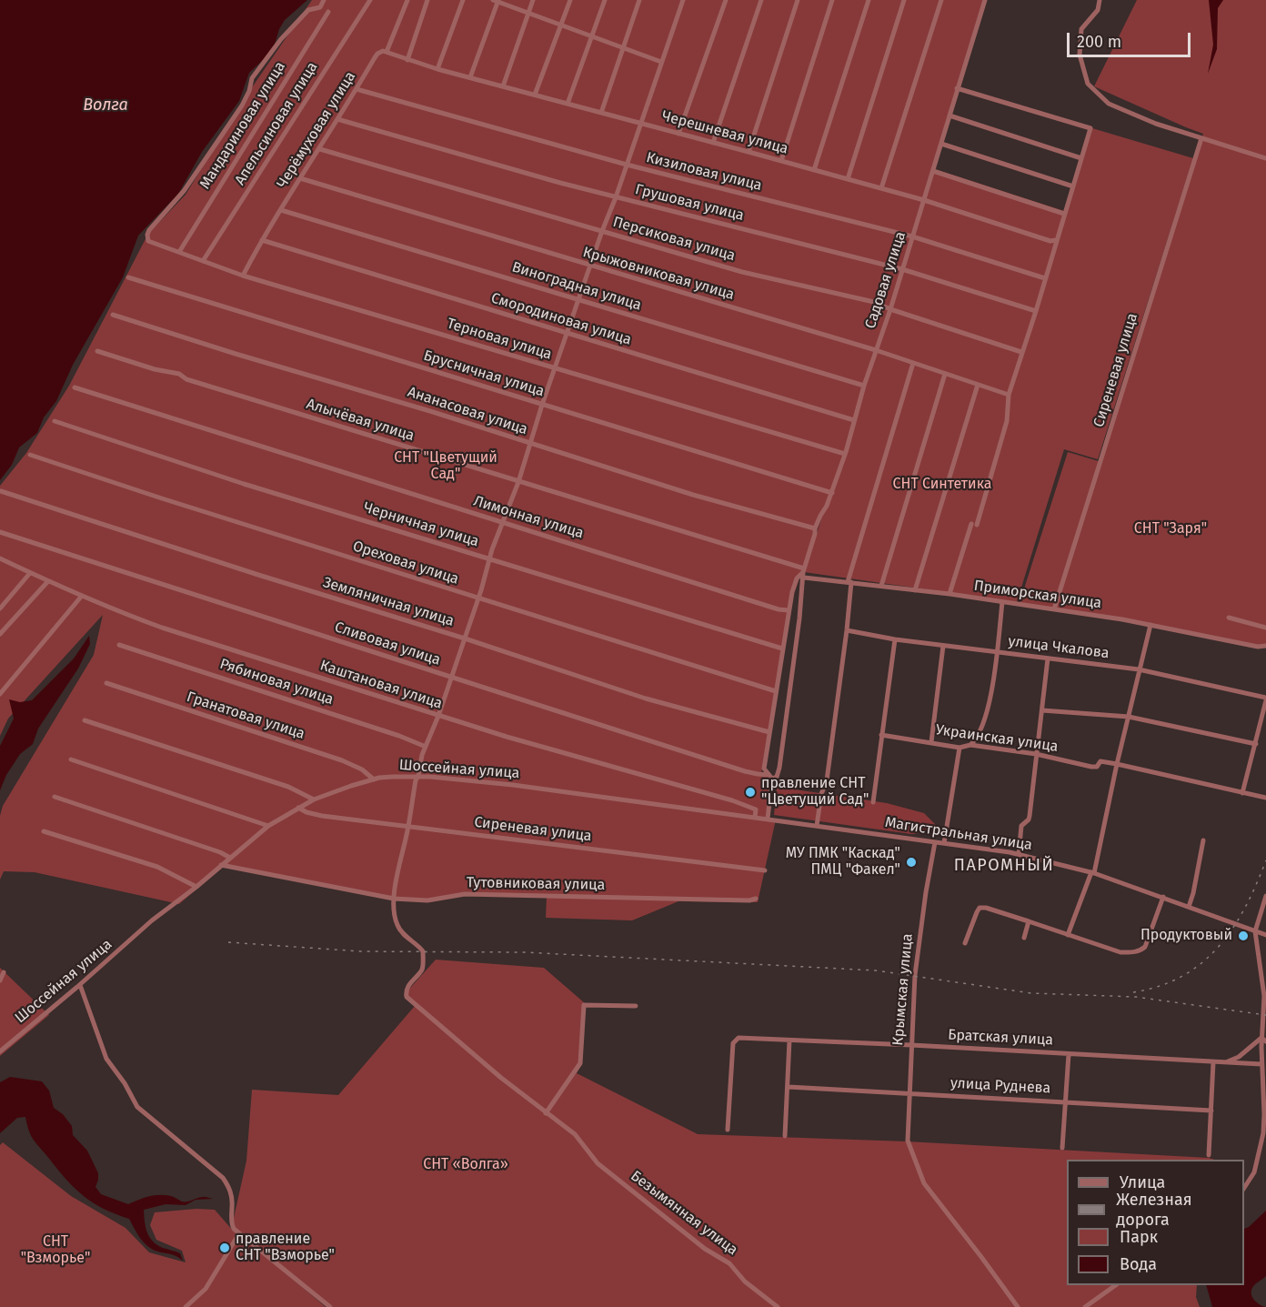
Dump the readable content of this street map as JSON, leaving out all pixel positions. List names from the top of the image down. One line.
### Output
{"streets":{"street":["Апельсиновая улица","Мандариновая улица","Черёмуховая улица","Черешневая улица","Кизиловая улица","Грушовая улица","Персиковая улица","Крыжовниковая улица","Садовая улица","Виноградная улица","Смородиновая улица","Терновая улица","Сиреневая улица","Брусничная улица","Ананасовая улица","Алычёвая улица","Лимонная улица","Черничная улица","Ореховая улица","Приморская улица","Земляничная улица","Сливовая улица","улица Чкалова","Рябиновая улица","Каштановая улица","Гранатовая улица","Украинская улица","Шоссейная улица","Магистральная улица","Тутовниковая улица","Крымская улица","Братская улица","улица Руднева","Безымянная улица"]},"crossings":[["Апельсиновая улица","Терновая улица"],["Мандариновая улица","Терновая улица"],["Черёмуховая улица","Черешневая улица"],["Черёмуховая улица","Кизиловая улица"],["Черёмуховая улица","Грушовая улица"],["Черёмуховая улица","Персиковая улица"],["Черёмуховая улица","Крыжовниковая улица"],["Черёмуховая улица","Виноградная улица"],["Черёмуховая улица","Смородиновая улица"],["Черёмуховая улица","Терновая улица"],["Черешневая улица","Садовая улица"],["Кизиловая улица","Садовая улица"],["Грушовая улица","Садовая улица"],["Персиковая улица","Садовая улица"],["Крыжовниковая улица","Садовая улица"],["Садовая улица","Виноградная улица"],["Садовая улица","Смородиновая улица"],["Садовая улица","Терновая улица"],["Садовая улица","Брусничная улица"],["Садовая улица","Ананасовая улица"],["Садовая улица","Алычёвая улица"],["Садовая улица","Приморская улица"],["Сиреневая улица","Приморская улица"],["Сиреневая улица","Шоссейная улица"],["Алычёвая улица","Приморская улица"],["Каштановая улица","Шоссейная улица"],["Гранатовая улица","Шоссейная улица"],["Шоссейная улица","Магистральная улица"],["Шоссейная улица","Тутовниковая улица"],["Магистральная улица","Крымская улица"],["Тутовниковая улица","Безымянная улица"],["Крымская улица","Братская улица"],["Крымская улица","улица Руднева"]],"districts":["ПАРОМНЫЙ"],"water":["Волга"],"parks":["СНТ \"Цветущий Сад\"","СНТ Синтетика","СНТ \"Заря\"","СНТ «Волга»","СНТ \"Взморье\""],"places":["правление СНТ \"Цветущий Сад\"","МУ ПМК \"Каскад\" ПМЦ \"Факел\"","Продуктовый","правление СНТ \"Взморье\""],"legend":["Улица","Железная дорога","Парк","Вода"],"scale_bar":"200 m"}
